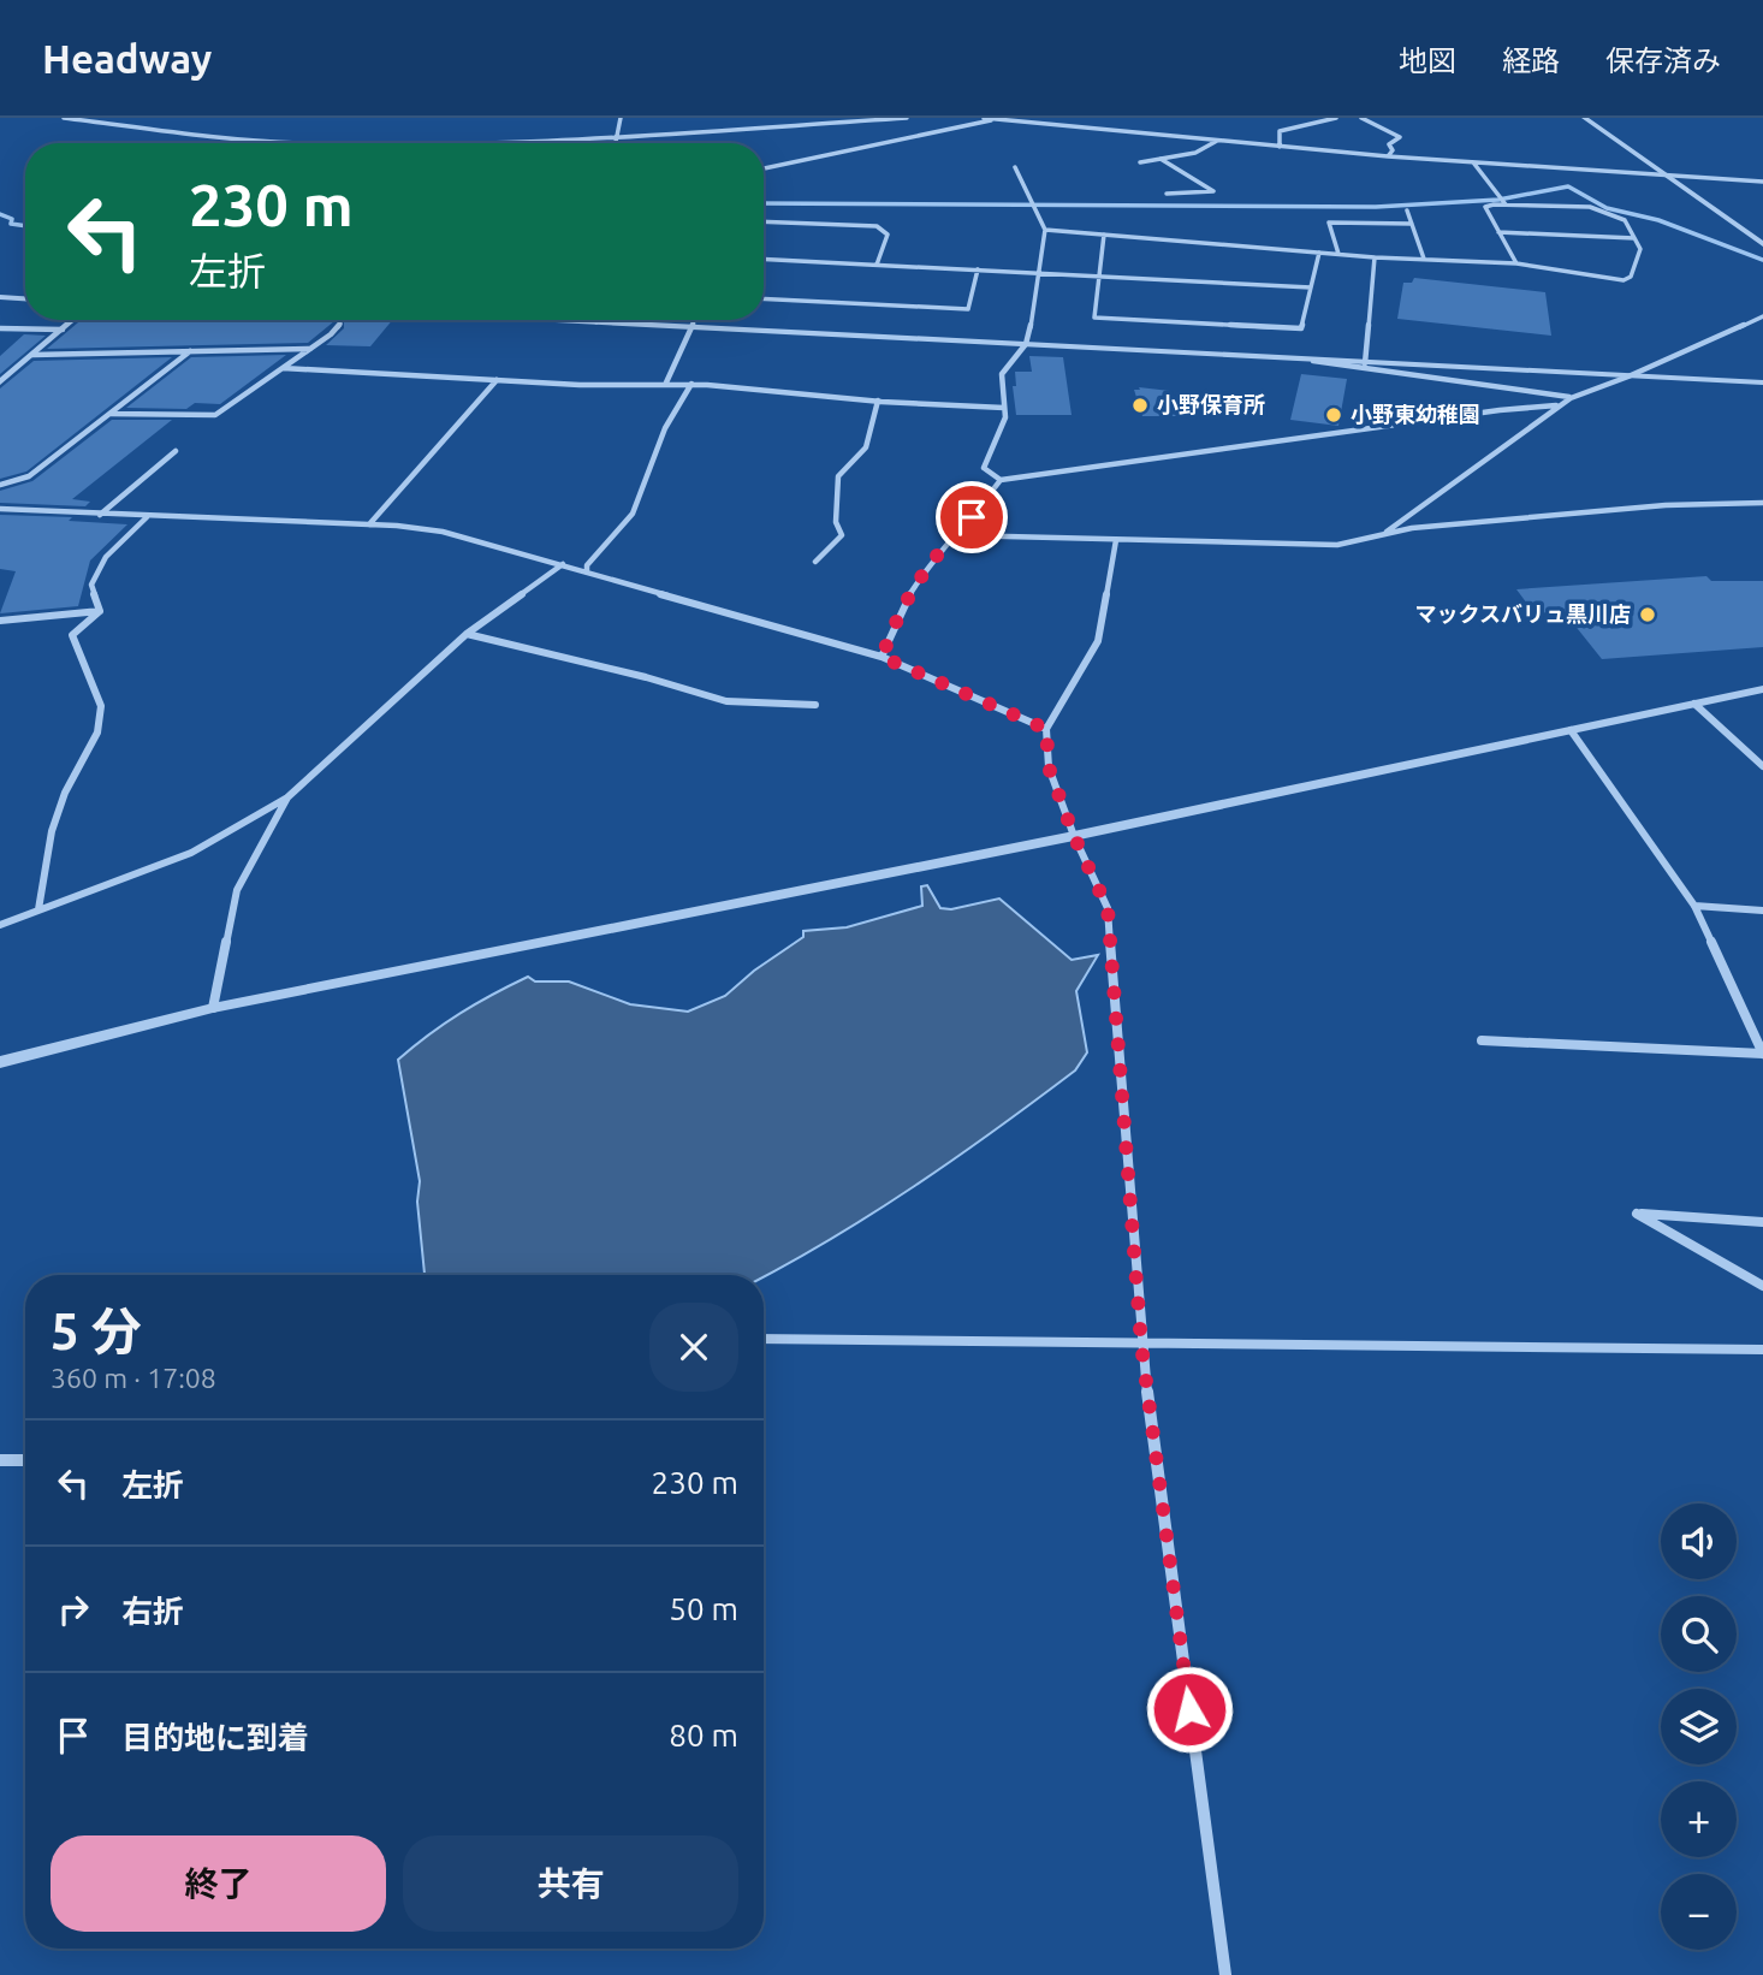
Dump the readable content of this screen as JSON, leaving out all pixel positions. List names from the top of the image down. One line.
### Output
{"places":["小野保育所","小野東幼稚園","マックスバリュ黒川店"],"page":{"header":"Headway","nav":["地図","経路","保存済み"],"turn":["230 m","左折"],"heading":["5 分","360 m · 17:08"],"list":[{"name":"左折","value":"230 m"},{"name":"右折","value":"50 m"},{"name":"目的地に到着","value":"80 m"}],"map_buttons":["+","−"],"buttons":["終了","共有"]}}
